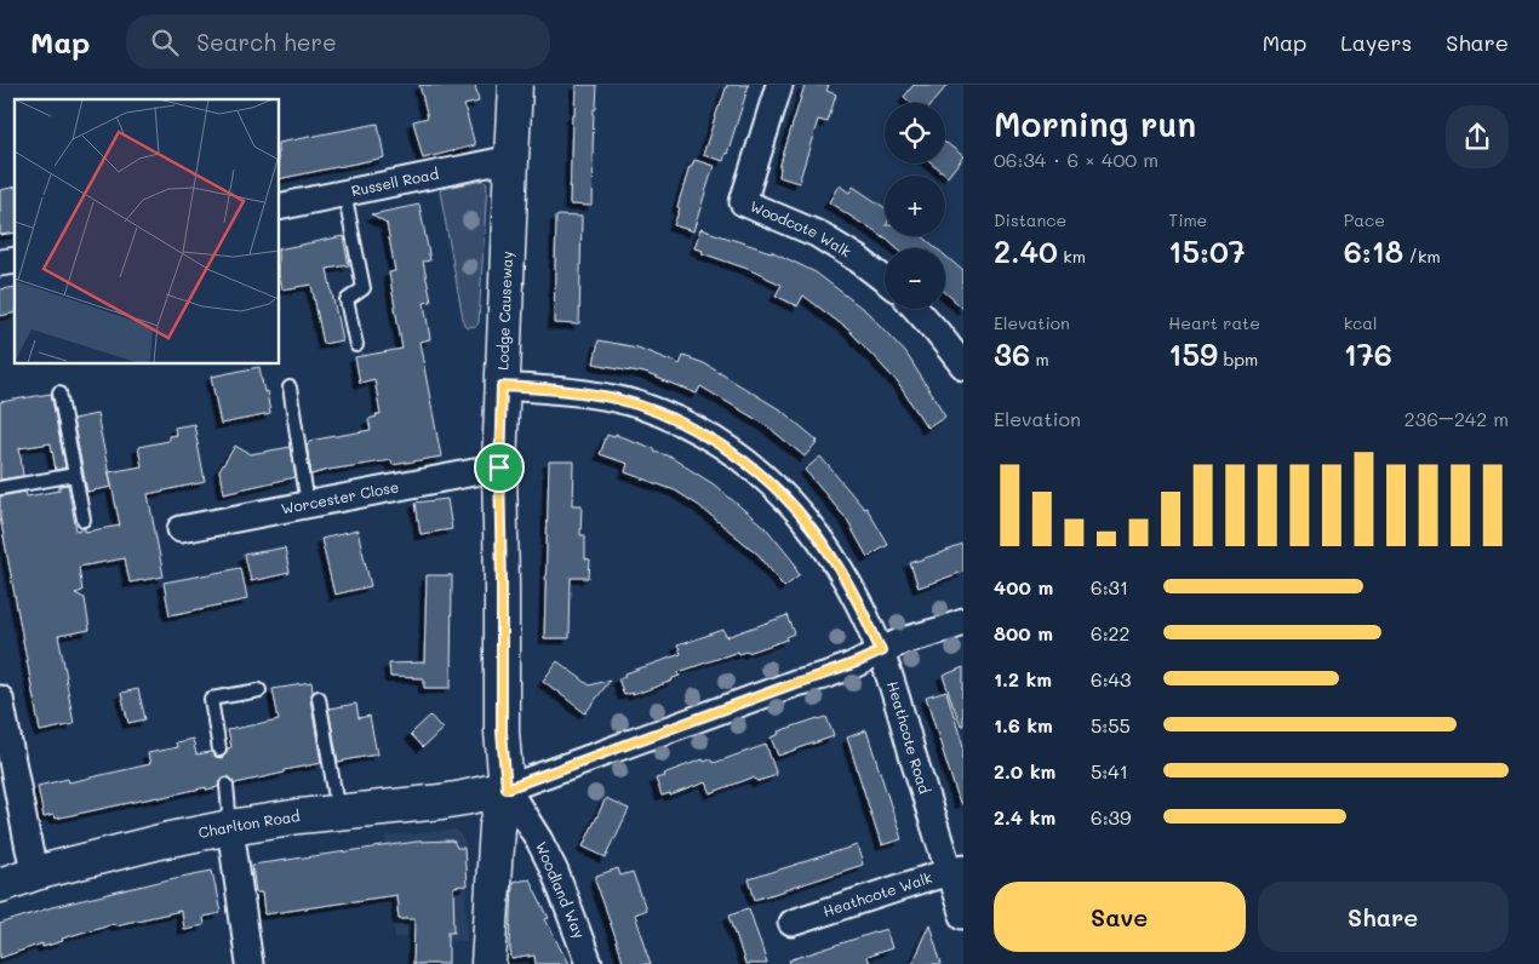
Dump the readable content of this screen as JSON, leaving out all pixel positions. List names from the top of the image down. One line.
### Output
{"streets":{"main road":["Lodge Causeway","Charlton Road"],"street":["Russell Road","Woodcote Walk","Worcester Close","Heathcote Road","Woodland Way","Heathcote Walk"]},"crossings":[["Russell Road","Lodge Causeway"],["Lodge Causeway","Worcester Close"],["Lodge Causeway","Heathcote Road"],["Lodge Causeway","Charlton Road"],["Lodge Causeway","Woodland Way"],["Heathcote Road","Heathcote Walk"],["Charlton Road","Woodland Way"]],"page":{"header":"Map","search":"Search here","nav":["Map","Layers","Share"],"heading":["Morning run","06:34 · 6 × 400 m"],"map_buttons":["+","−"],"stats":[["Distance","2.40 km"],["Time","15:07"],["Pace","6:18 /km"],["Elevation","36 m"],["Heart rate","159 bpm"],["kcal","176"]],"chart":["Elevation","236–242 m"],"list":[{"name":"400 m","note":"6:31"},{"name":"800 m","note":"6:22"},{"name":"1.2 km","note":"6:43"},{"name":"1.6 km","note":"5:55"},{"name":"2.0 km","note":"5:41"},{"name":"2.4 km","note":"6:39"}],"buttons":["Save","Share"]}}
